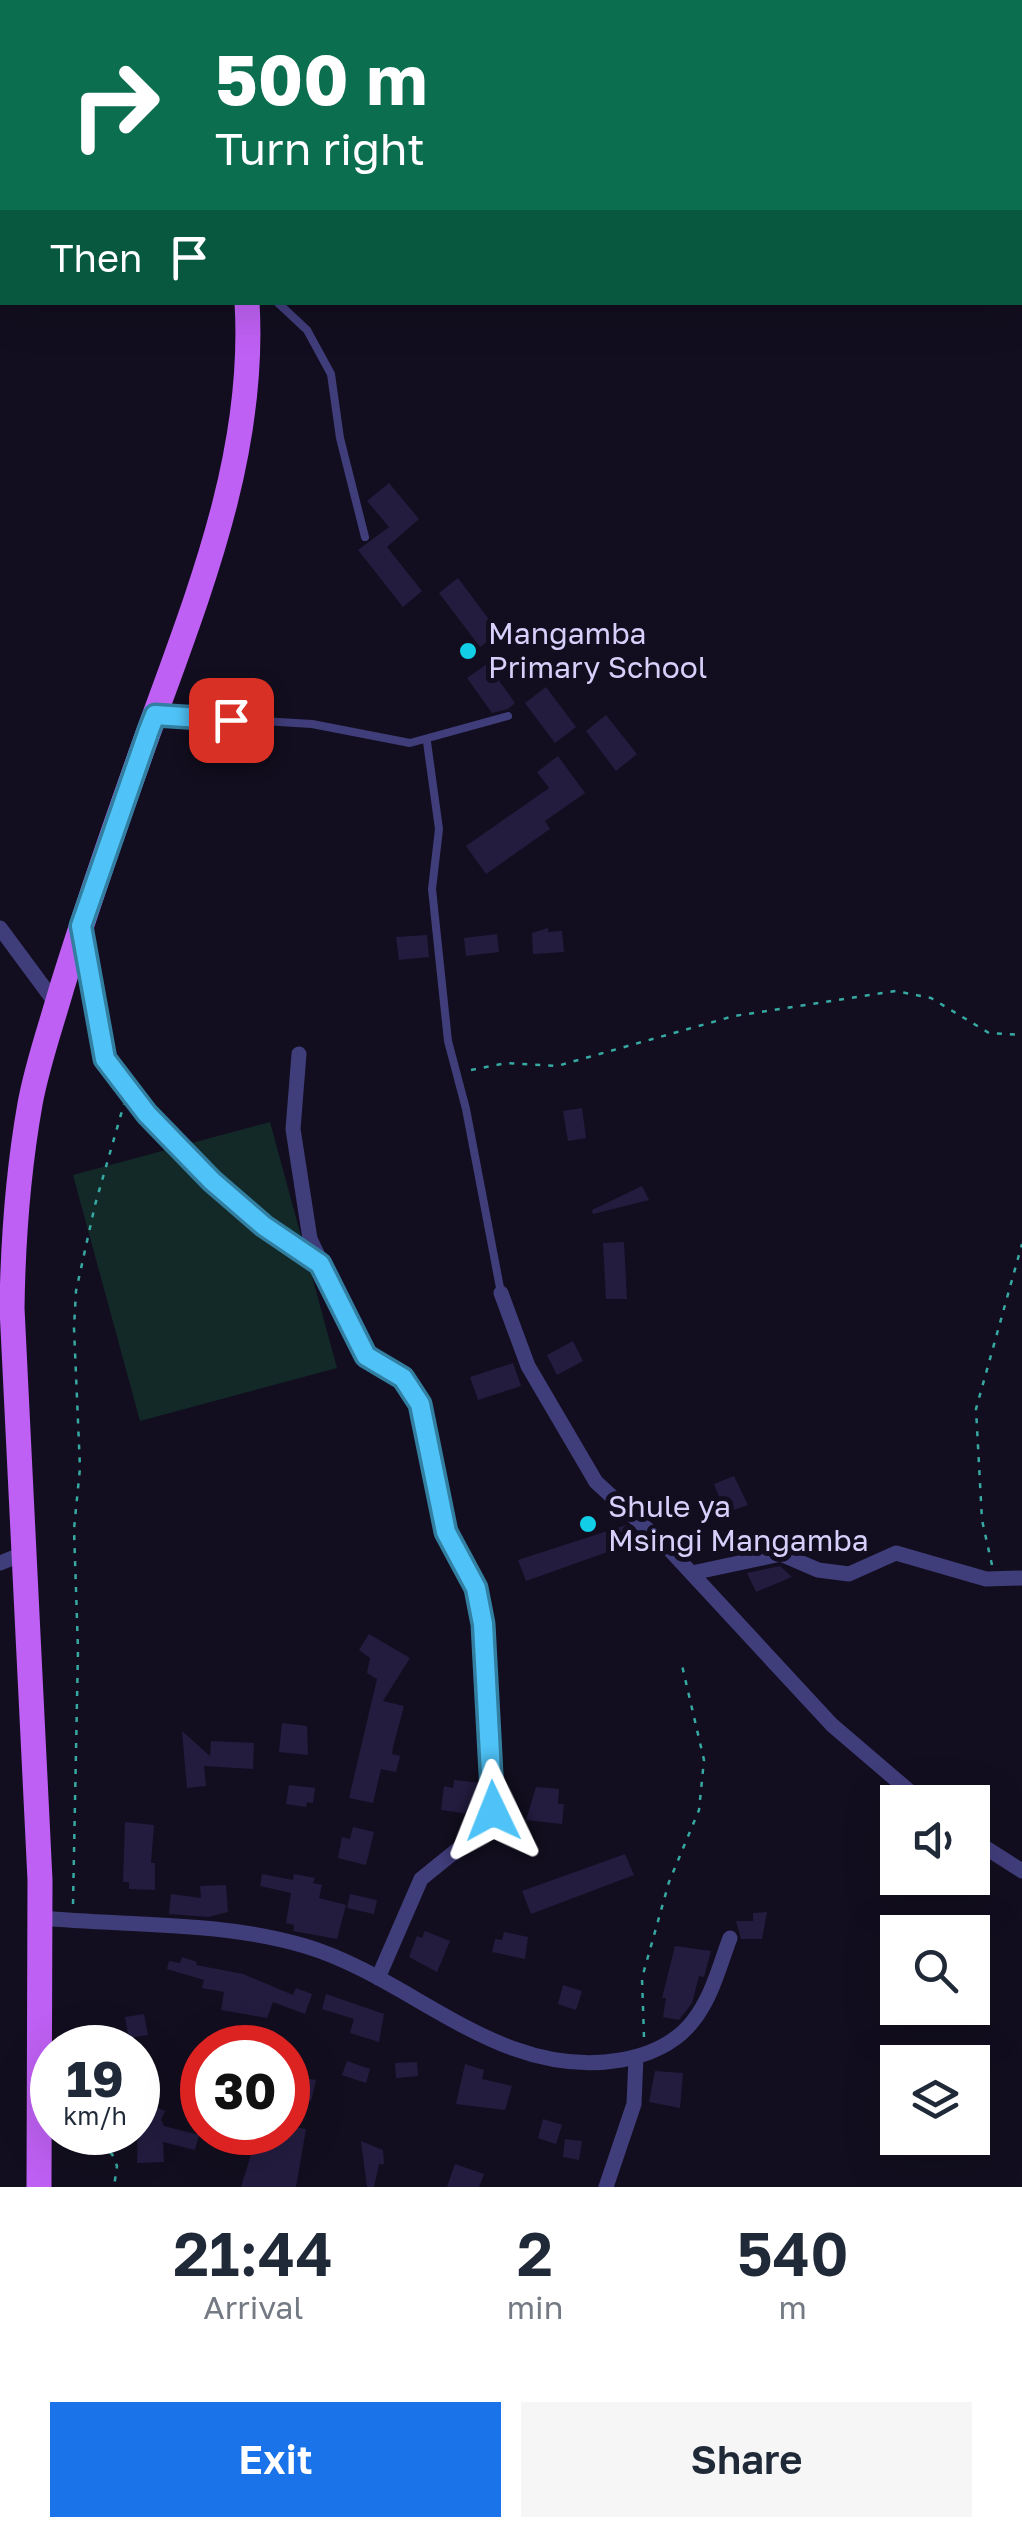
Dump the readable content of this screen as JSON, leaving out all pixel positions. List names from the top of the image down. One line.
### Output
{"places":["Mangamba Primary School","Shule ya Msingi Mangamba"],"page":{"turn":["500 m","Turn right"],"then":"Then","speed":"19 km/h","limit":"30","eta":["21:44","Arrival","2","min","540","m"],"buttons":["Exit","Share"]}}
